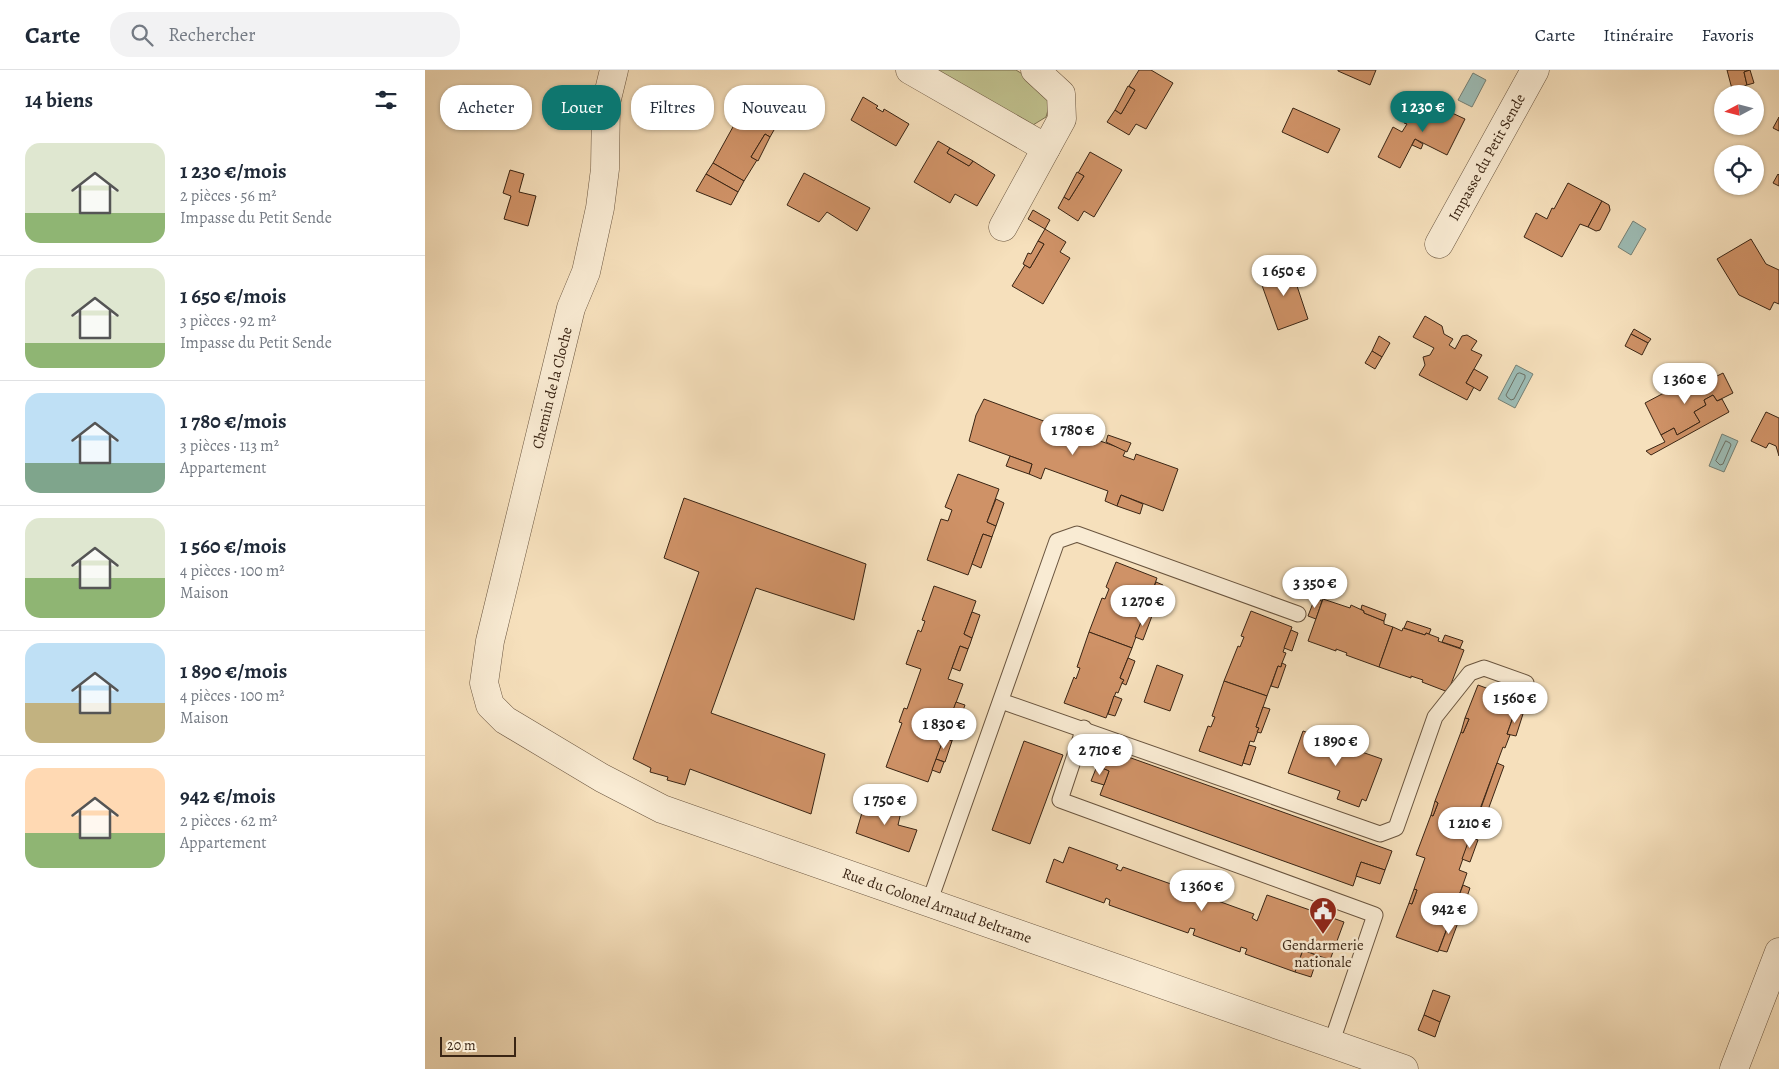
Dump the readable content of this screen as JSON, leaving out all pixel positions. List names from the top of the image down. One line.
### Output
{"streets":{"street":["Impasse du Petit Sende","Chemin de la Cloche","Rue du Colonel Arnaud Beltrame"]},"crossings":[["Chemin de la Cloche","Rue du Colonel Arnaud Beltrame"]],"places":{"public building":["Gendarmerie nationale"]},"scale_bar":"20 m","north":"left","page":{"header":"Carte","search":"Rechercher","nav":["Carte","Itinéraire","Favoris"],"heading":"14 biens","chip":["Acheter","Louer","Filtres","Nouveau"],"price":["1 230 €","1 650 €","1 360 €","1 780 €","3 350 €","1 270 €","1 560 €","1 830 €","1 890 €","2 710 €","1 750 €","1 210 €","1 360 €","942 €"],"list":[{"name":"1 230 €/mois","note":"2 pièces · 56 m² · Impasse du Petit Sende"},{"name":"1 650 €/mois","note":"3 pièces · 92 m² · Impasse du Petit Sende"},{"name":"1 780 €/mois","note":"3 pièces · 113 m² · Appartement"},{"name":"1 560 €/mois","note":"4 pièces · 100 m² · Maison"},{"name":"1 890 €/mois","note":"4 pièces · 100 m² · Maison"},{"name":"942 €/mois","note":"2 pièces · 62 m² · Appartement"}],"scale":"20 m"}}
